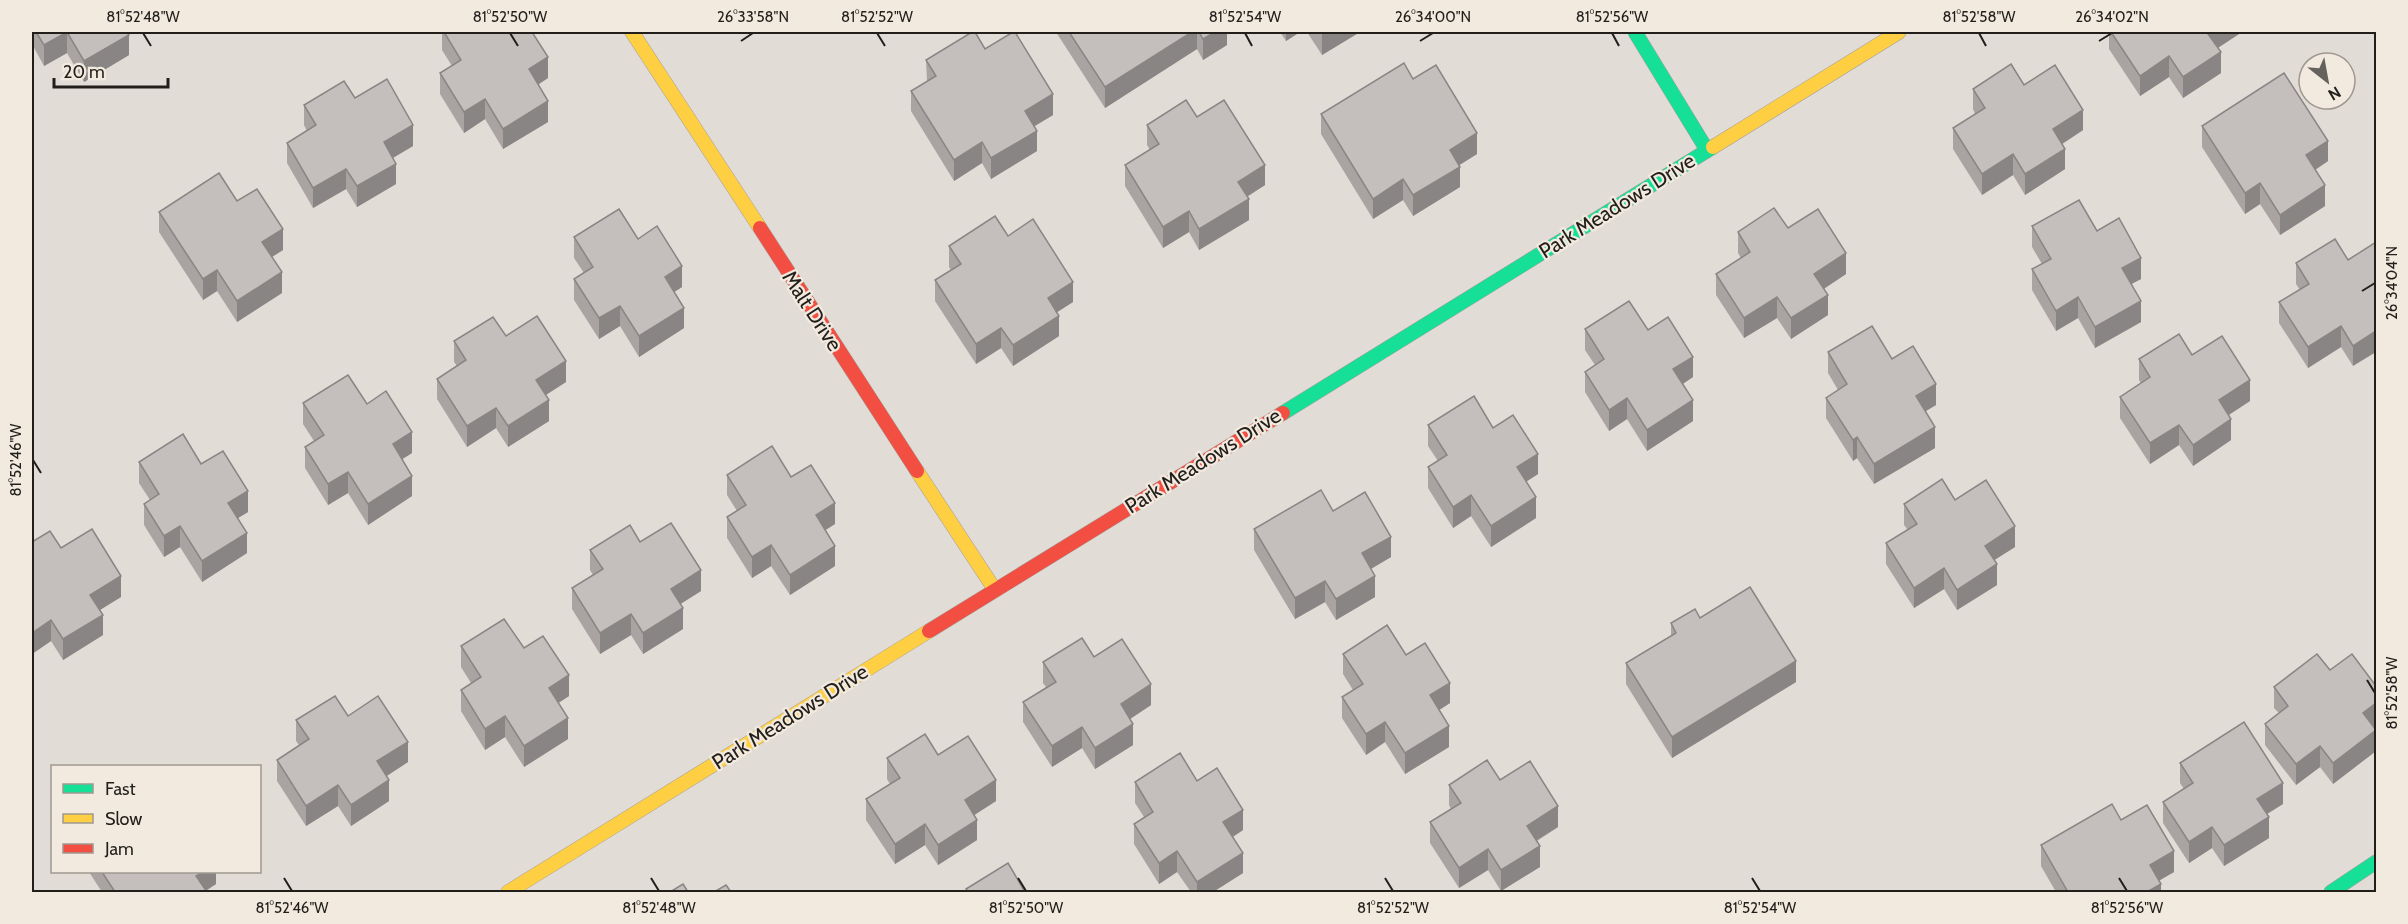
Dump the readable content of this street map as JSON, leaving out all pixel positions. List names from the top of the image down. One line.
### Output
{"streets":{"street":["Park Meadows Drive","Malt Drive"]},"crossings":[["Park Meadows Drive","Malt Drive"]],"legend":["Fast","Slow","Jam"],"scale_bar":"20 m","north":"bottom right","coordinates":["81°52'48\"W","81°52'50\"W","26°33'58\"N","81°52'52\"W","81°52'54\"W","26°34'00\"N","81°52'56\"W","81°52'58\"W","26°34'02\"N","26°34'04\"N","81°52'46\"W"]}
